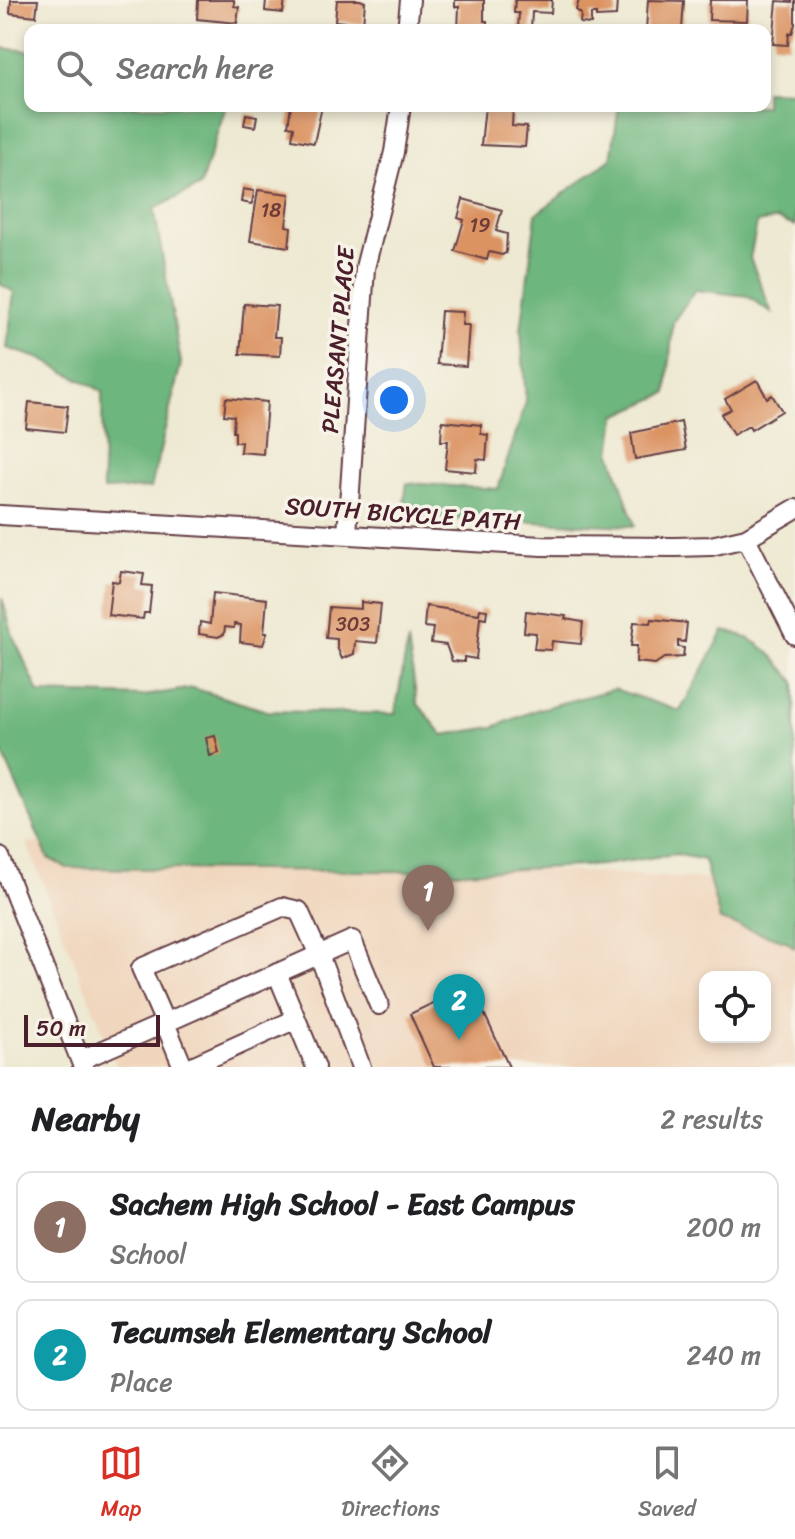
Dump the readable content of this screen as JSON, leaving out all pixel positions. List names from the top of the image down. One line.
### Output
{"streets":{"street":["PLEASANT PLACE","SOUTH BICYCLE PATH"]},"crossings":[["PLEASANT PLACE","SOUTH BICYCLE PATH"]],"house_numbers":["18","19","303"],"scale_bar":"50 m","page":{"search":"Search here","pins":["1","2"],"scale":"50 m","heading":["Nearby","2 results"],"list":[{"mark":"1","name":"Sachem High School - East Campus","note":"School","value":"200 m"},{"mark":"2","name":"Tecumseh Elementary School","note":"Place","value":"240 m"}],"nav":["Map","Directions","Saved"]}}
